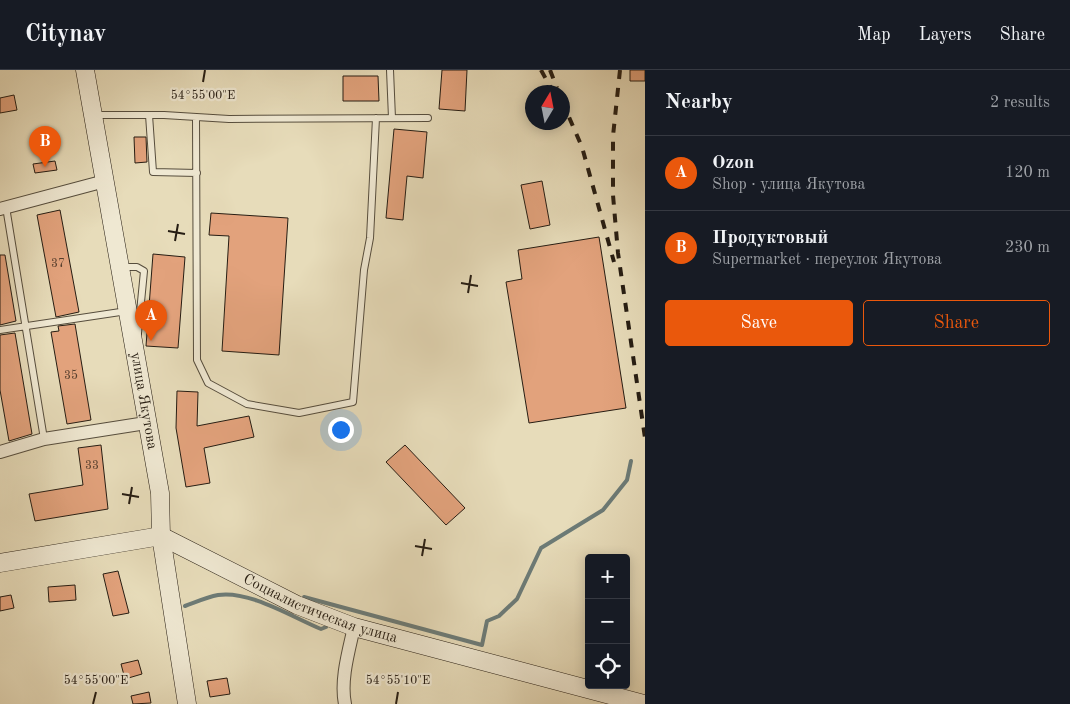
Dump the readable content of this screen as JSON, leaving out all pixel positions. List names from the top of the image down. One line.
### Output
{"streets":{"street":["улица Якутова","Социалистическая улица"]},"crossings":[["улица Якутова","Социалистическая улица"]],"house_numbers":["37","35","33"],"north":"top","page":{"header":"Citynav","nav":["Map","Layers","Share"],"heading":["Nearby","2 results"],"pins":["B","A"],"list":[{"mark":"A","name":"Ozon","note":"Shop · улица Якутова","value":"120 m"},{"mark":"B","name":"Продуктовый","note":"Supermarket · переулок Якутова","value":"230 m"}],"buttons":["Save","Share"],"map_buttons":["+","−"]},"coordinates":["54°55'00\"E","54°55'10\"E"]}
